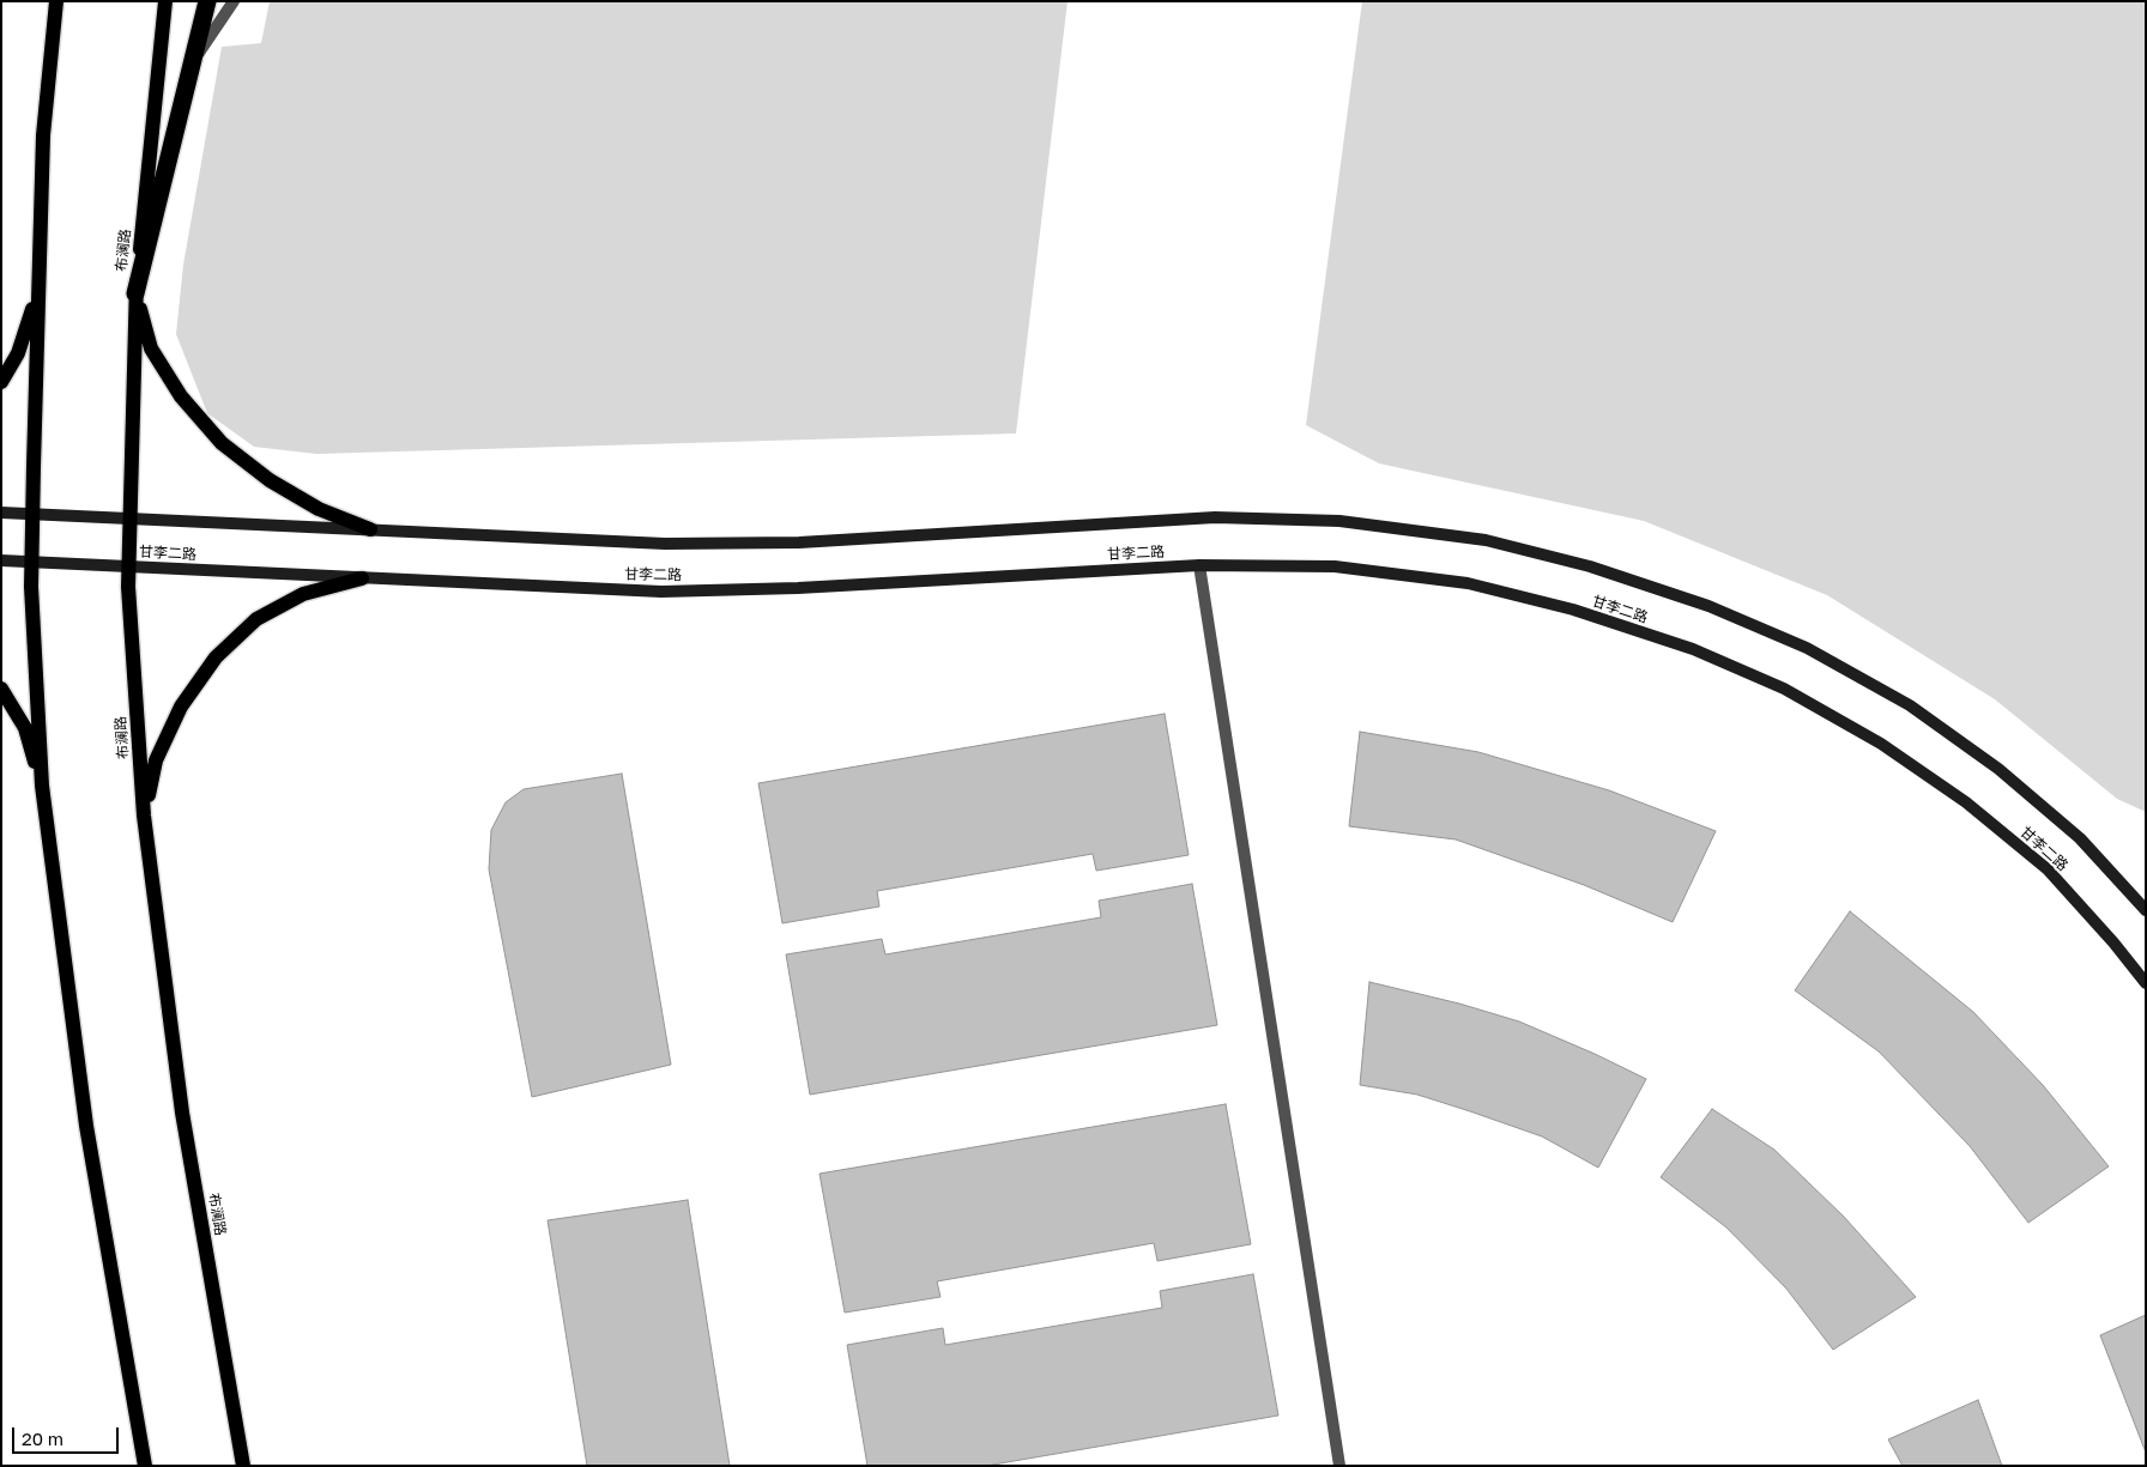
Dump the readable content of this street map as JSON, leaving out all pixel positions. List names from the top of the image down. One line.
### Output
{"streets":{"main road":["布澜路","甘李二路"]},"crossings":[["布澜路","甘李二路"]],"scale_bar":"20 m"}
